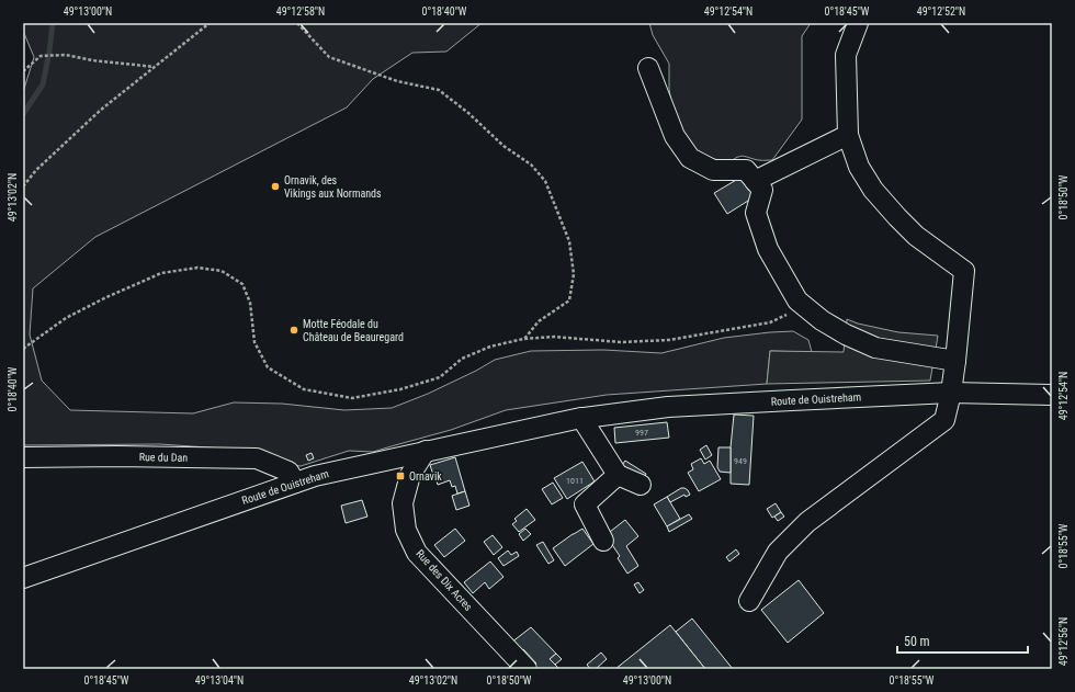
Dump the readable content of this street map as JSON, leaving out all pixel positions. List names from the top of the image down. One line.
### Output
{"streets":{"street":["Route de Ouistreham","Rue du Dan","Rue des Dix Acres"]},"crossings":[["Route de Ouistreham","Rue du Dan"],["Route de Ouistreham","Rue des Dix Acres"]],"places":{"other":["Ornavik, des Vikings aux Normands","Motte Féodale du Château de Beauregard"],"transit":["Ornavik"]},"house_numbers":["997","949","1011"],"scale_bar":"50 m","coordinates":["49°13'00\"N","49°12'58\"N","0°18'40\"W","49°12'54\"N","0°18'45\"W","49°12'52\"N","0°18'50\"W","49°13'02\"N","0°18'55\"W","49°12'56\"N","49°13'04\"N"]}
